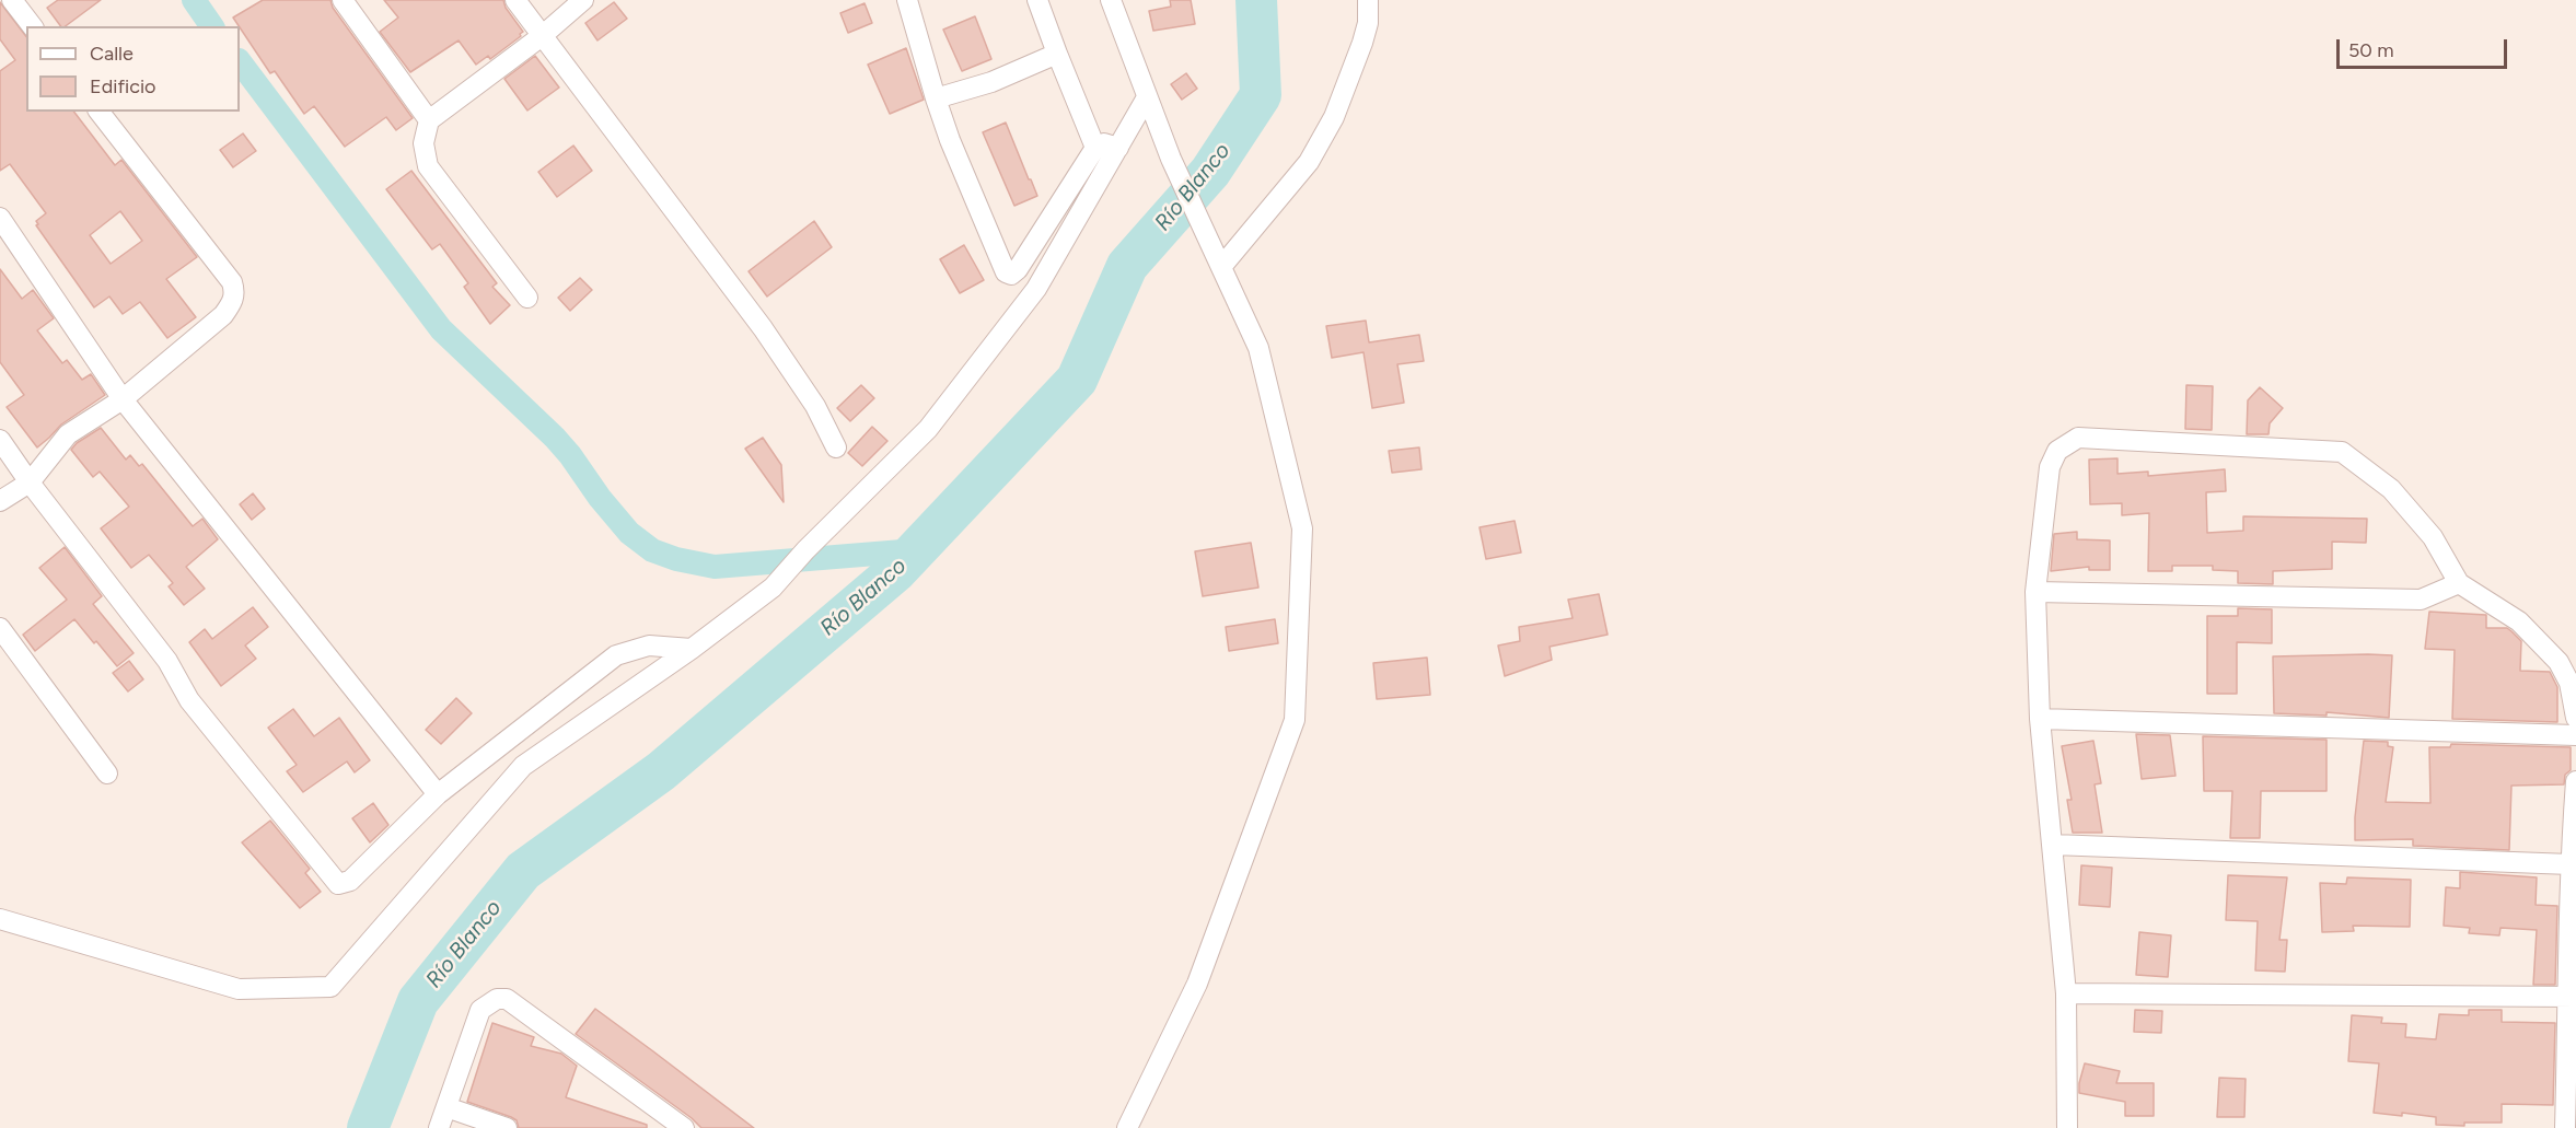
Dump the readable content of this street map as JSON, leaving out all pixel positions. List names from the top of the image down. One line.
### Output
{"water":["Río Blanco"],"legend":["Calle","Edificio"],"scale_bar":"50 m"}
